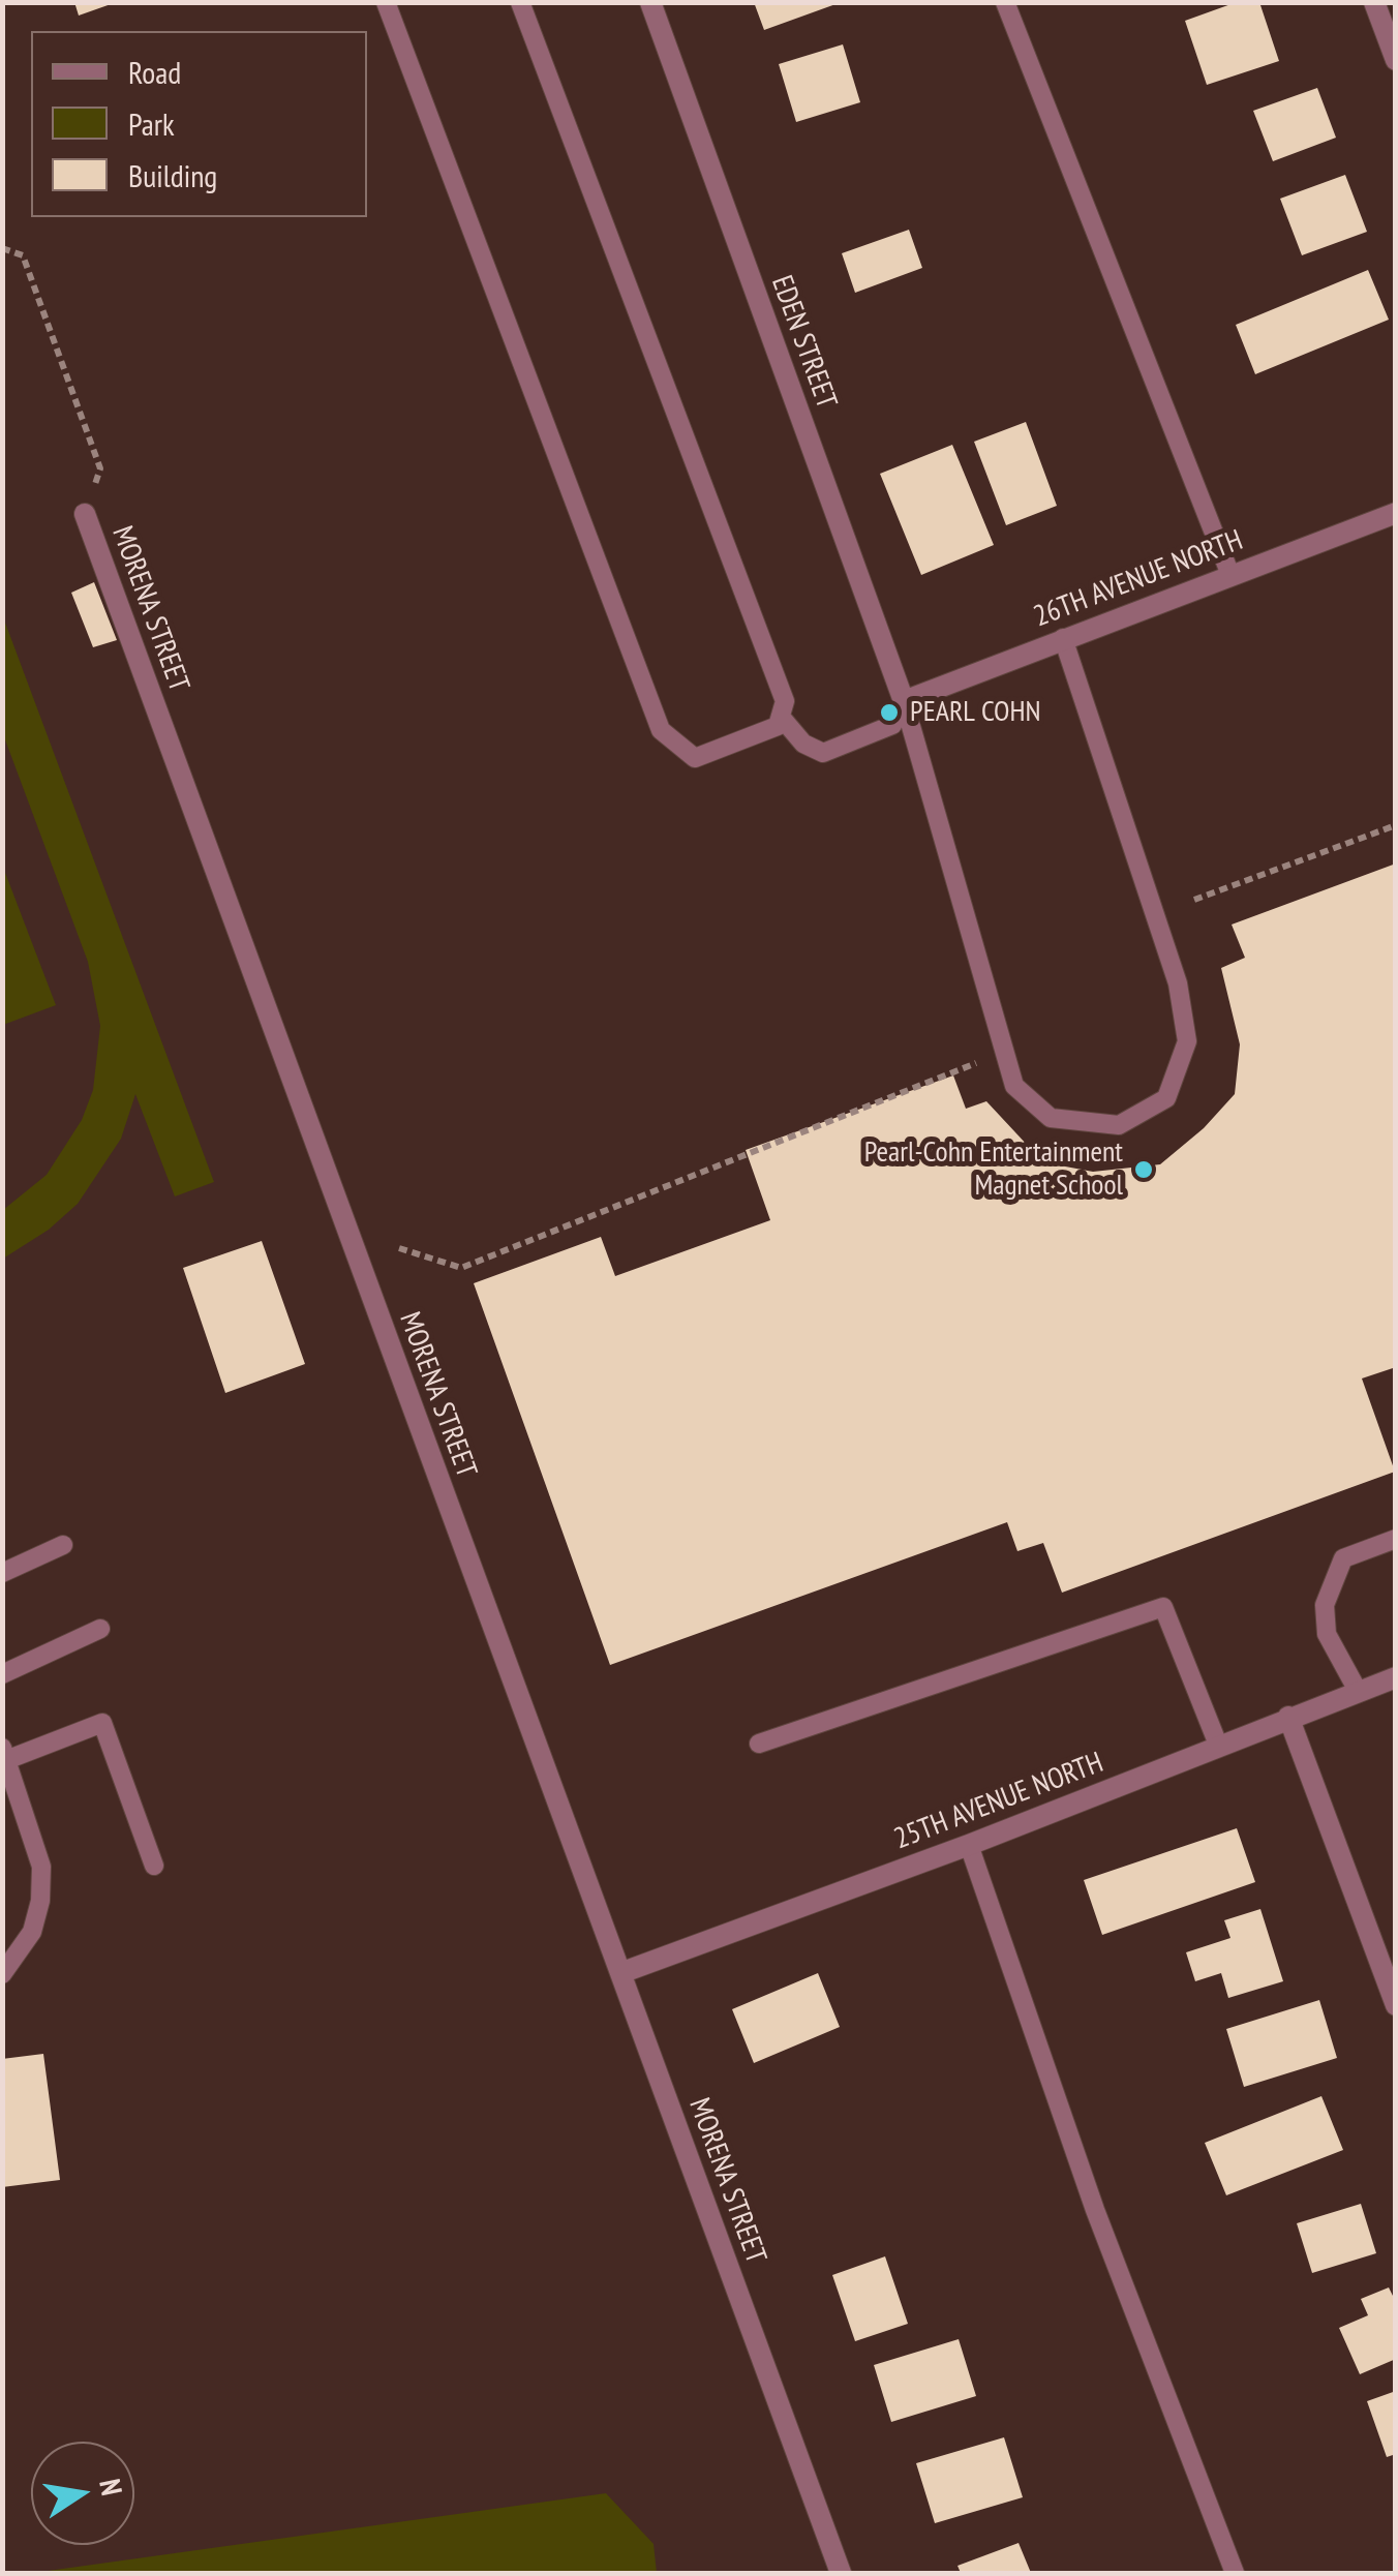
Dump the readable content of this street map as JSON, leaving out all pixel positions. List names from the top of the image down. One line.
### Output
{"streets":{"street":["EDEN STREET","26TH AVENUE NORTH","MORENA STREET","25TH AVENUE NORTH"]},"crossings":[["EDEN STREET","26TH AVENUE NORTH"],["MORENA STREET","25TH AVENUE NORTH"]],"places":["PEARL COHN","Pearl-Cohn Entertainment Magnet School"],"legend":["Road","Park","Building"],"north":"right"}
